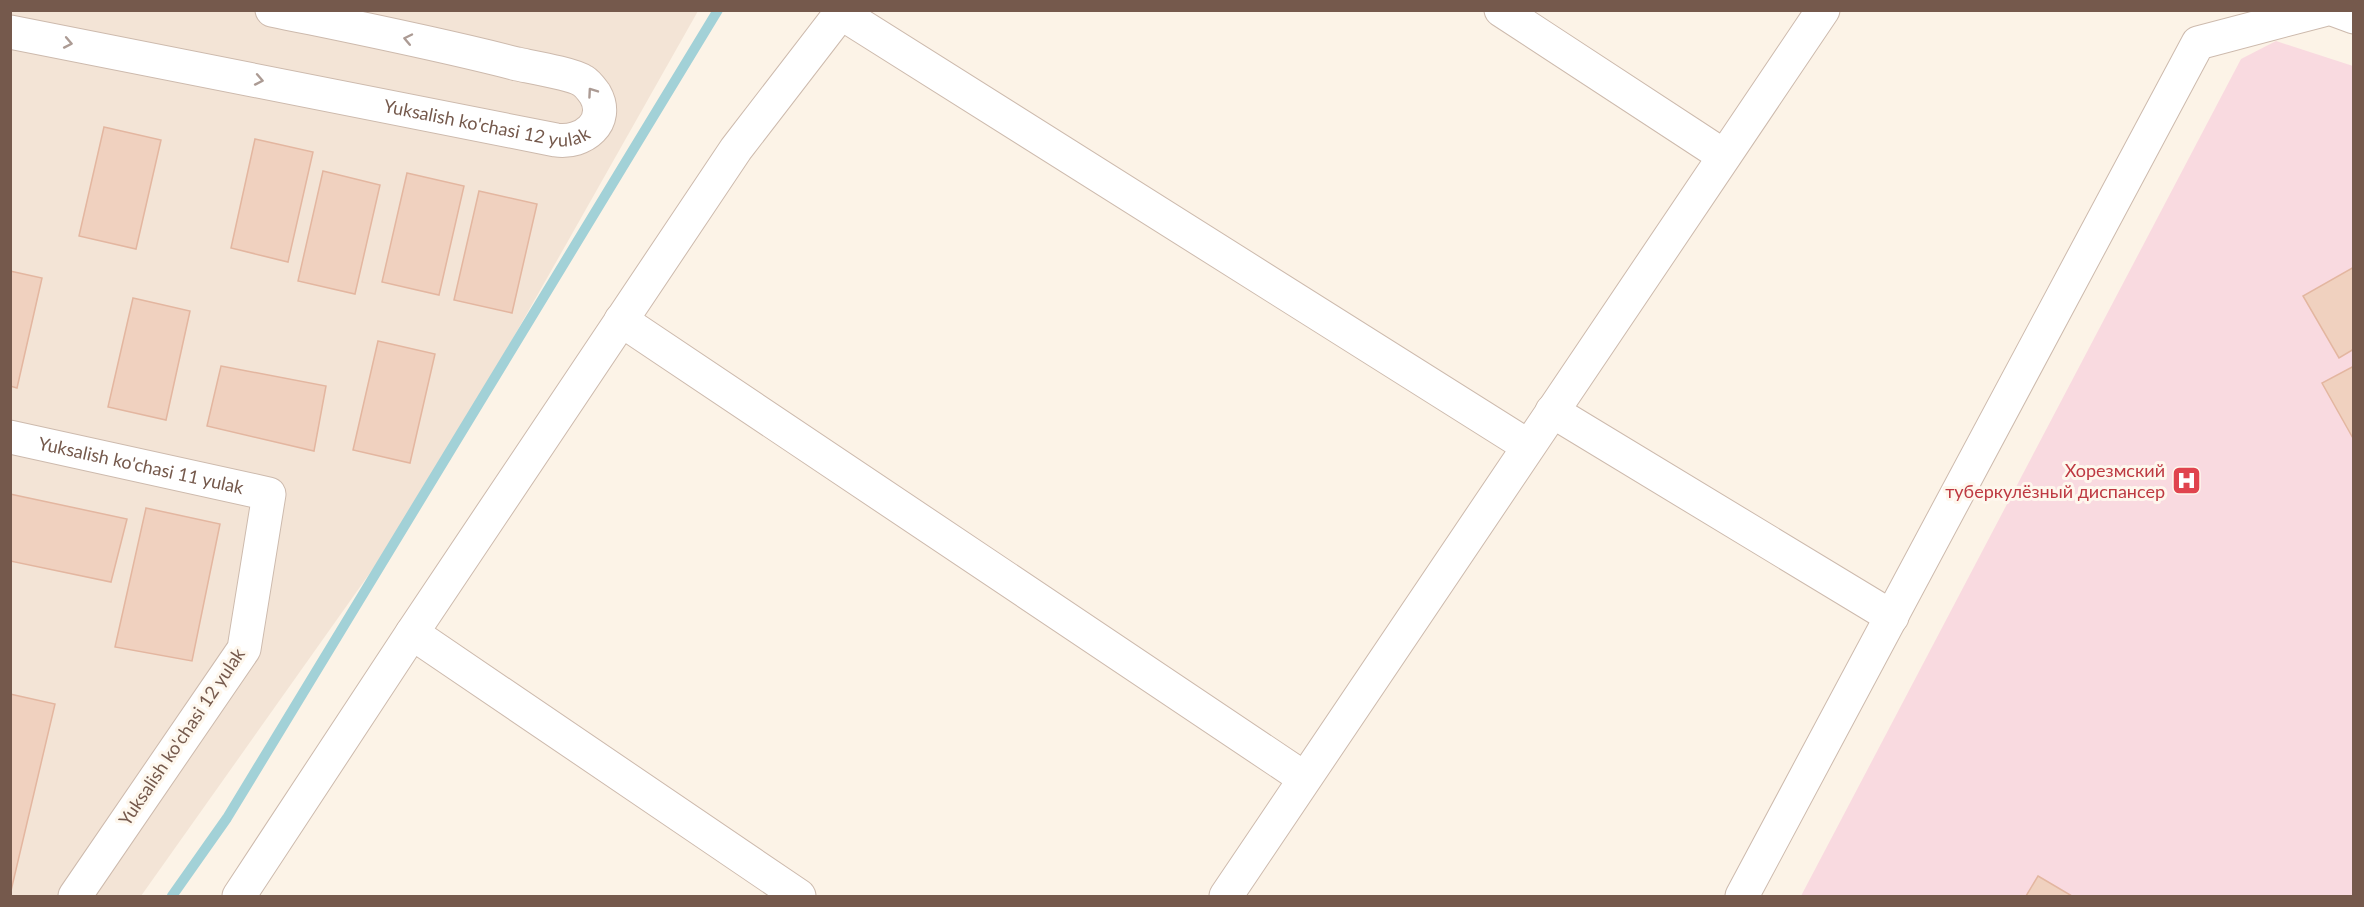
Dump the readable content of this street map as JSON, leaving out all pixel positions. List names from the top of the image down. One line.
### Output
{"streets":{"street":["Yuksalish ko'chasi 12 yulak","Yuksalish ko'chasi 11 yulak"]},"crossings":[["Yuksalish ko'chasi 12 yulak","Yuksalish ko'chasi 11 yulak"]],"places":{"hospital":["Хорезмский туберкулёзный диспансер"]}}
